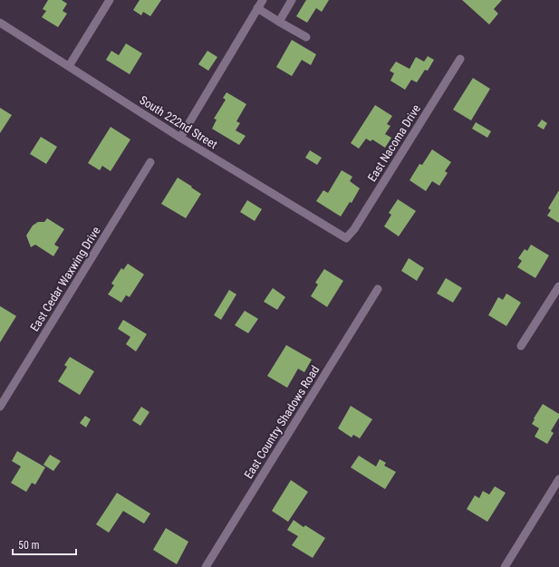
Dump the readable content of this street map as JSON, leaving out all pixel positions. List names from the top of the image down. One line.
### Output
{"streets":{"street":["South 222nd Street","East Nacoma Drive","East Cedar Waxwing Drive","East Country Shadows Road"]},"crossings":[["South 222nd Street","East Nacoma Drive"]],"scale_bar":"50 m"}
